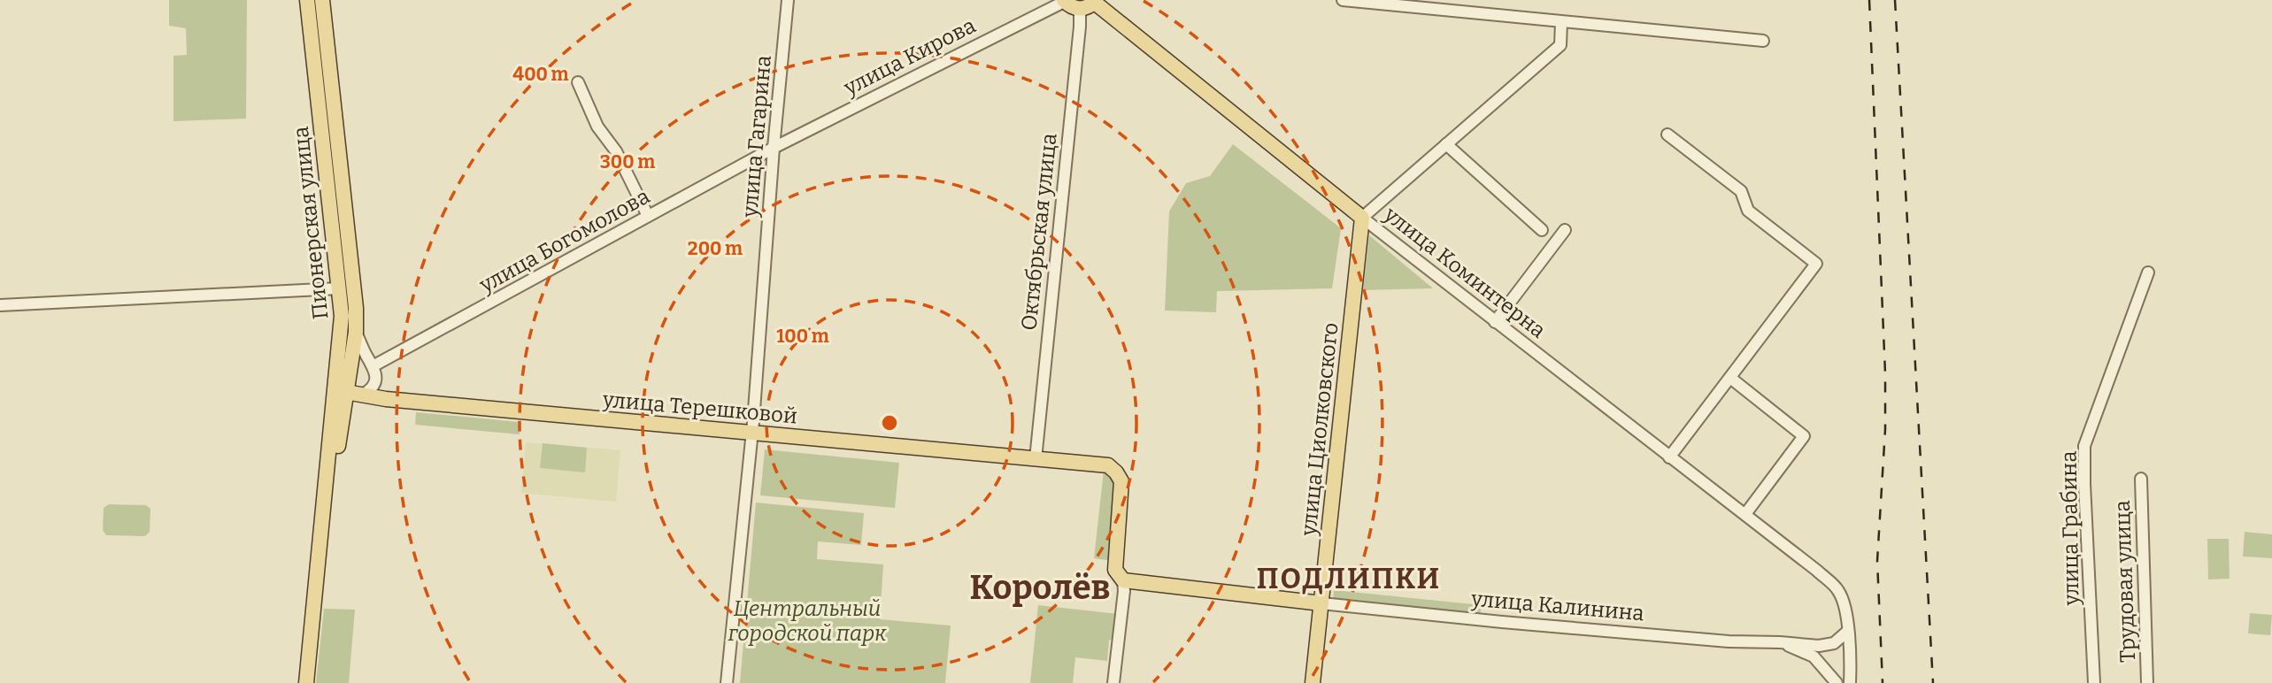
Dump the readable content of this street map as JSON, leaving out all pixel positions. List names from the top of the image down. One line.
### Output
{"streets":{"main road":["улица Кирова","Пионерская улица","улица Коминтерна","улица Терешковой","улица Циолковского","улица Калинина"],"street":["улица Гагарина","Октябрьская улица","улица Богомолова","улица Грабина","Трудовая улица"]},"crossings":[["улица Кирова","улица Гагарина"],["улица Кирова","Октябрьская улица"],["улица Кирова","улица Богомолова"],["улица Гагарина","улица Богомолова"],["улица Гагарина","улица Терешковой"],["Пионерская улица","улица Терешковой"],["Октябрьская улица","улица Терешковой"],["улица Коминтерна","улица Циолковского"],["улица Коминтерна","улица Калинина"],["улица Терешковой","улица Калинина"],["улица Циолковского","улица Калинина"]],"districts":["ПОДЛИПКИ","Королёв"],"parks":["Центральный городской парк"],"rings":["400 m","300 m","200 m","100 m"]}
